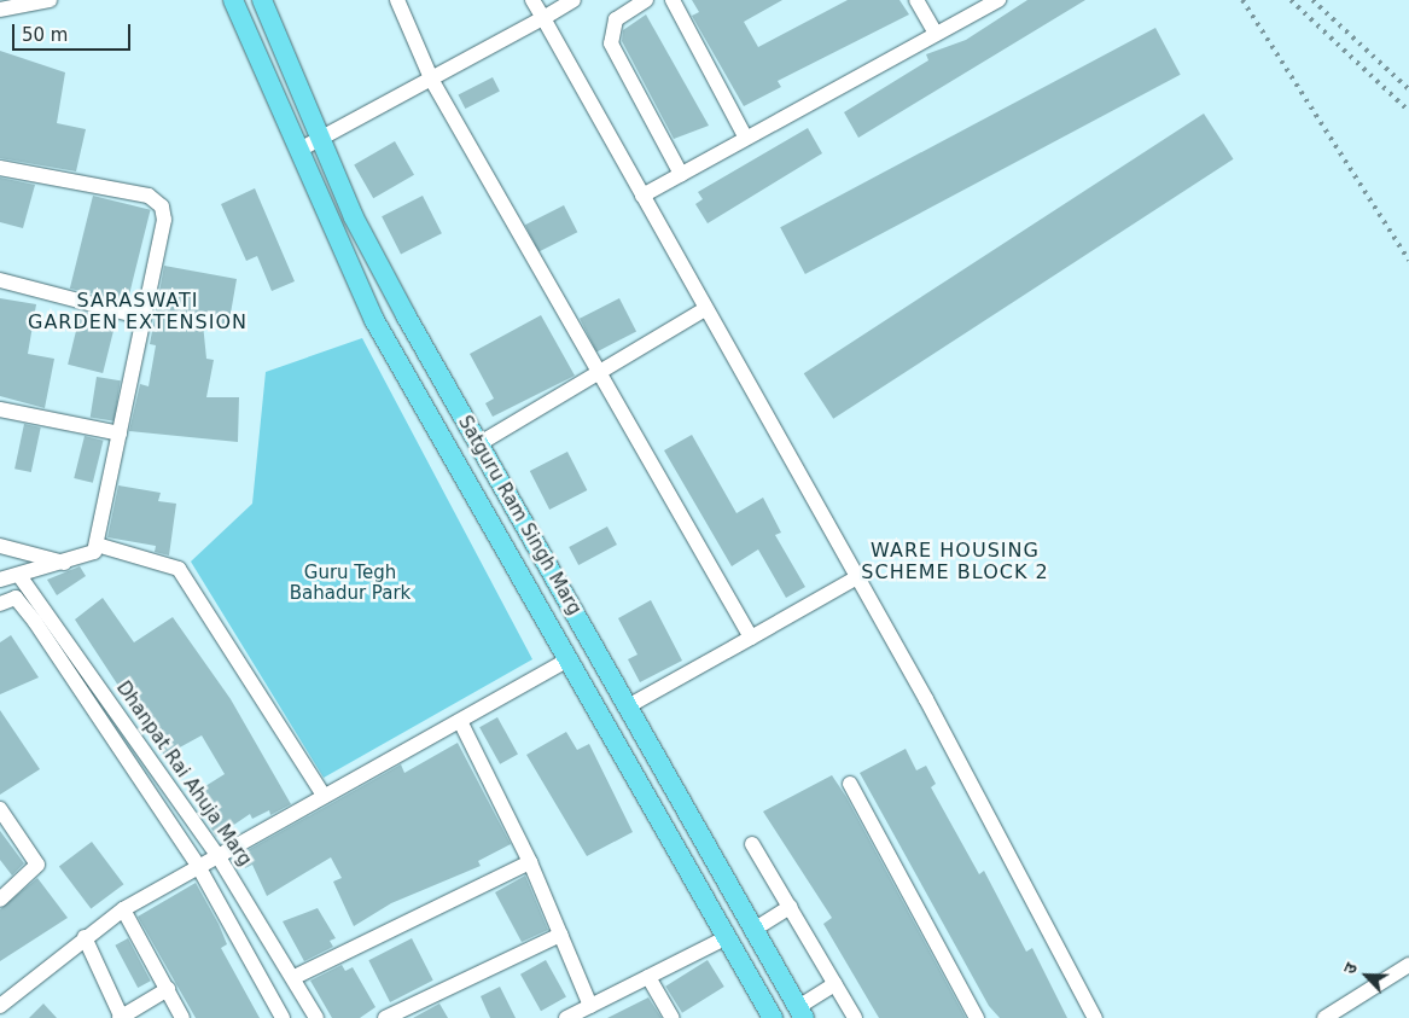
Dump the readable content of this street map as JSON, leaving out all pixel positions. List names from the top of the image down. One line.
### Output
{"streets":{"main road":["Satguru Ram Singh Marg"],"street":["Dhanpat Rai Ahuja Marg"]},"districts":["SARASWATI GARDEN EXTENSION","WARE HOUSING SCHEME BLOCK 2"],"parks":["Guru Tegh Bahadur Park"],"scale_bar":"50 m","north":"top left"}
